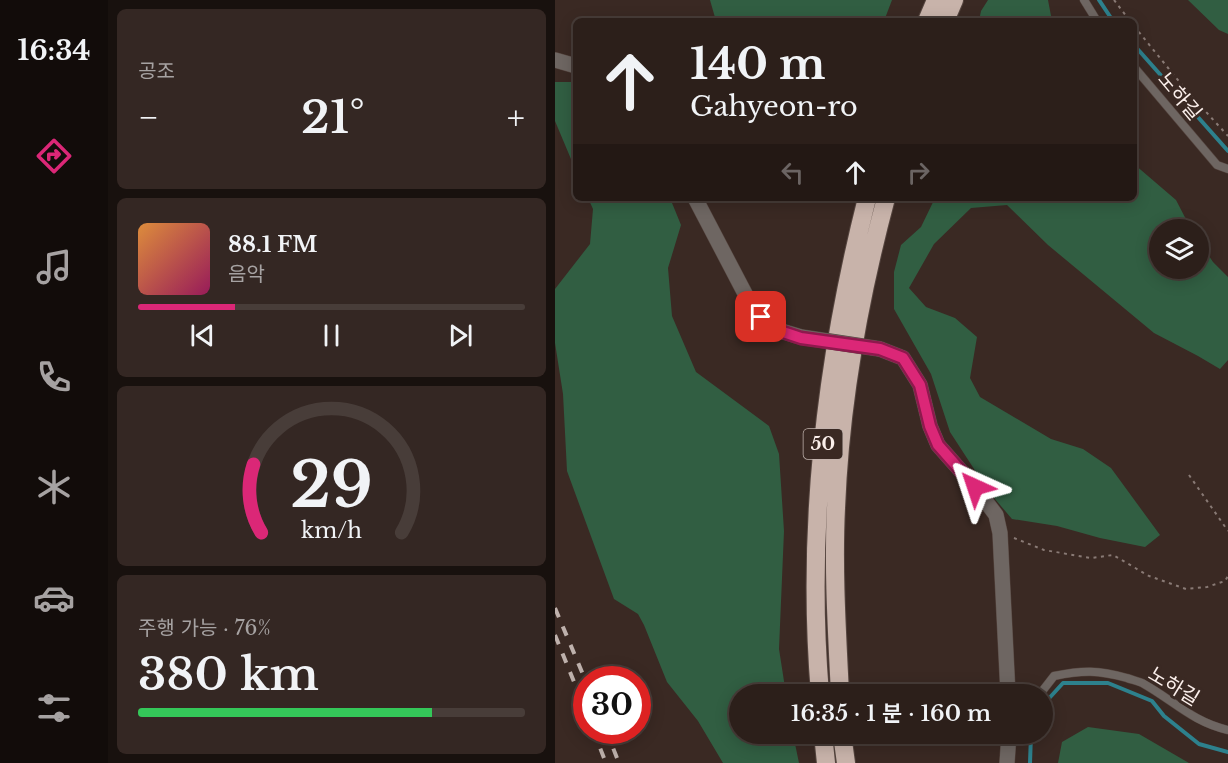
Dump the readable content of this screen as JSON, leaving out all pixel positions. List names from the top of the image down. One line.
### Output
{"streets":{"highway":["50"],"lane":["노하길"]},"page":{"tabs":"16:34","tile":["공조",["주행 가능 · 76%","380 km"]],"turn":["140 m","Gahyeon-ro"],"heat":["−","21°","+"],"song":["88.1 FM","음악"],"limit":"30","trip":"16:35 · 1 분 · 160 m","gauge":["29","km/h"]}}
